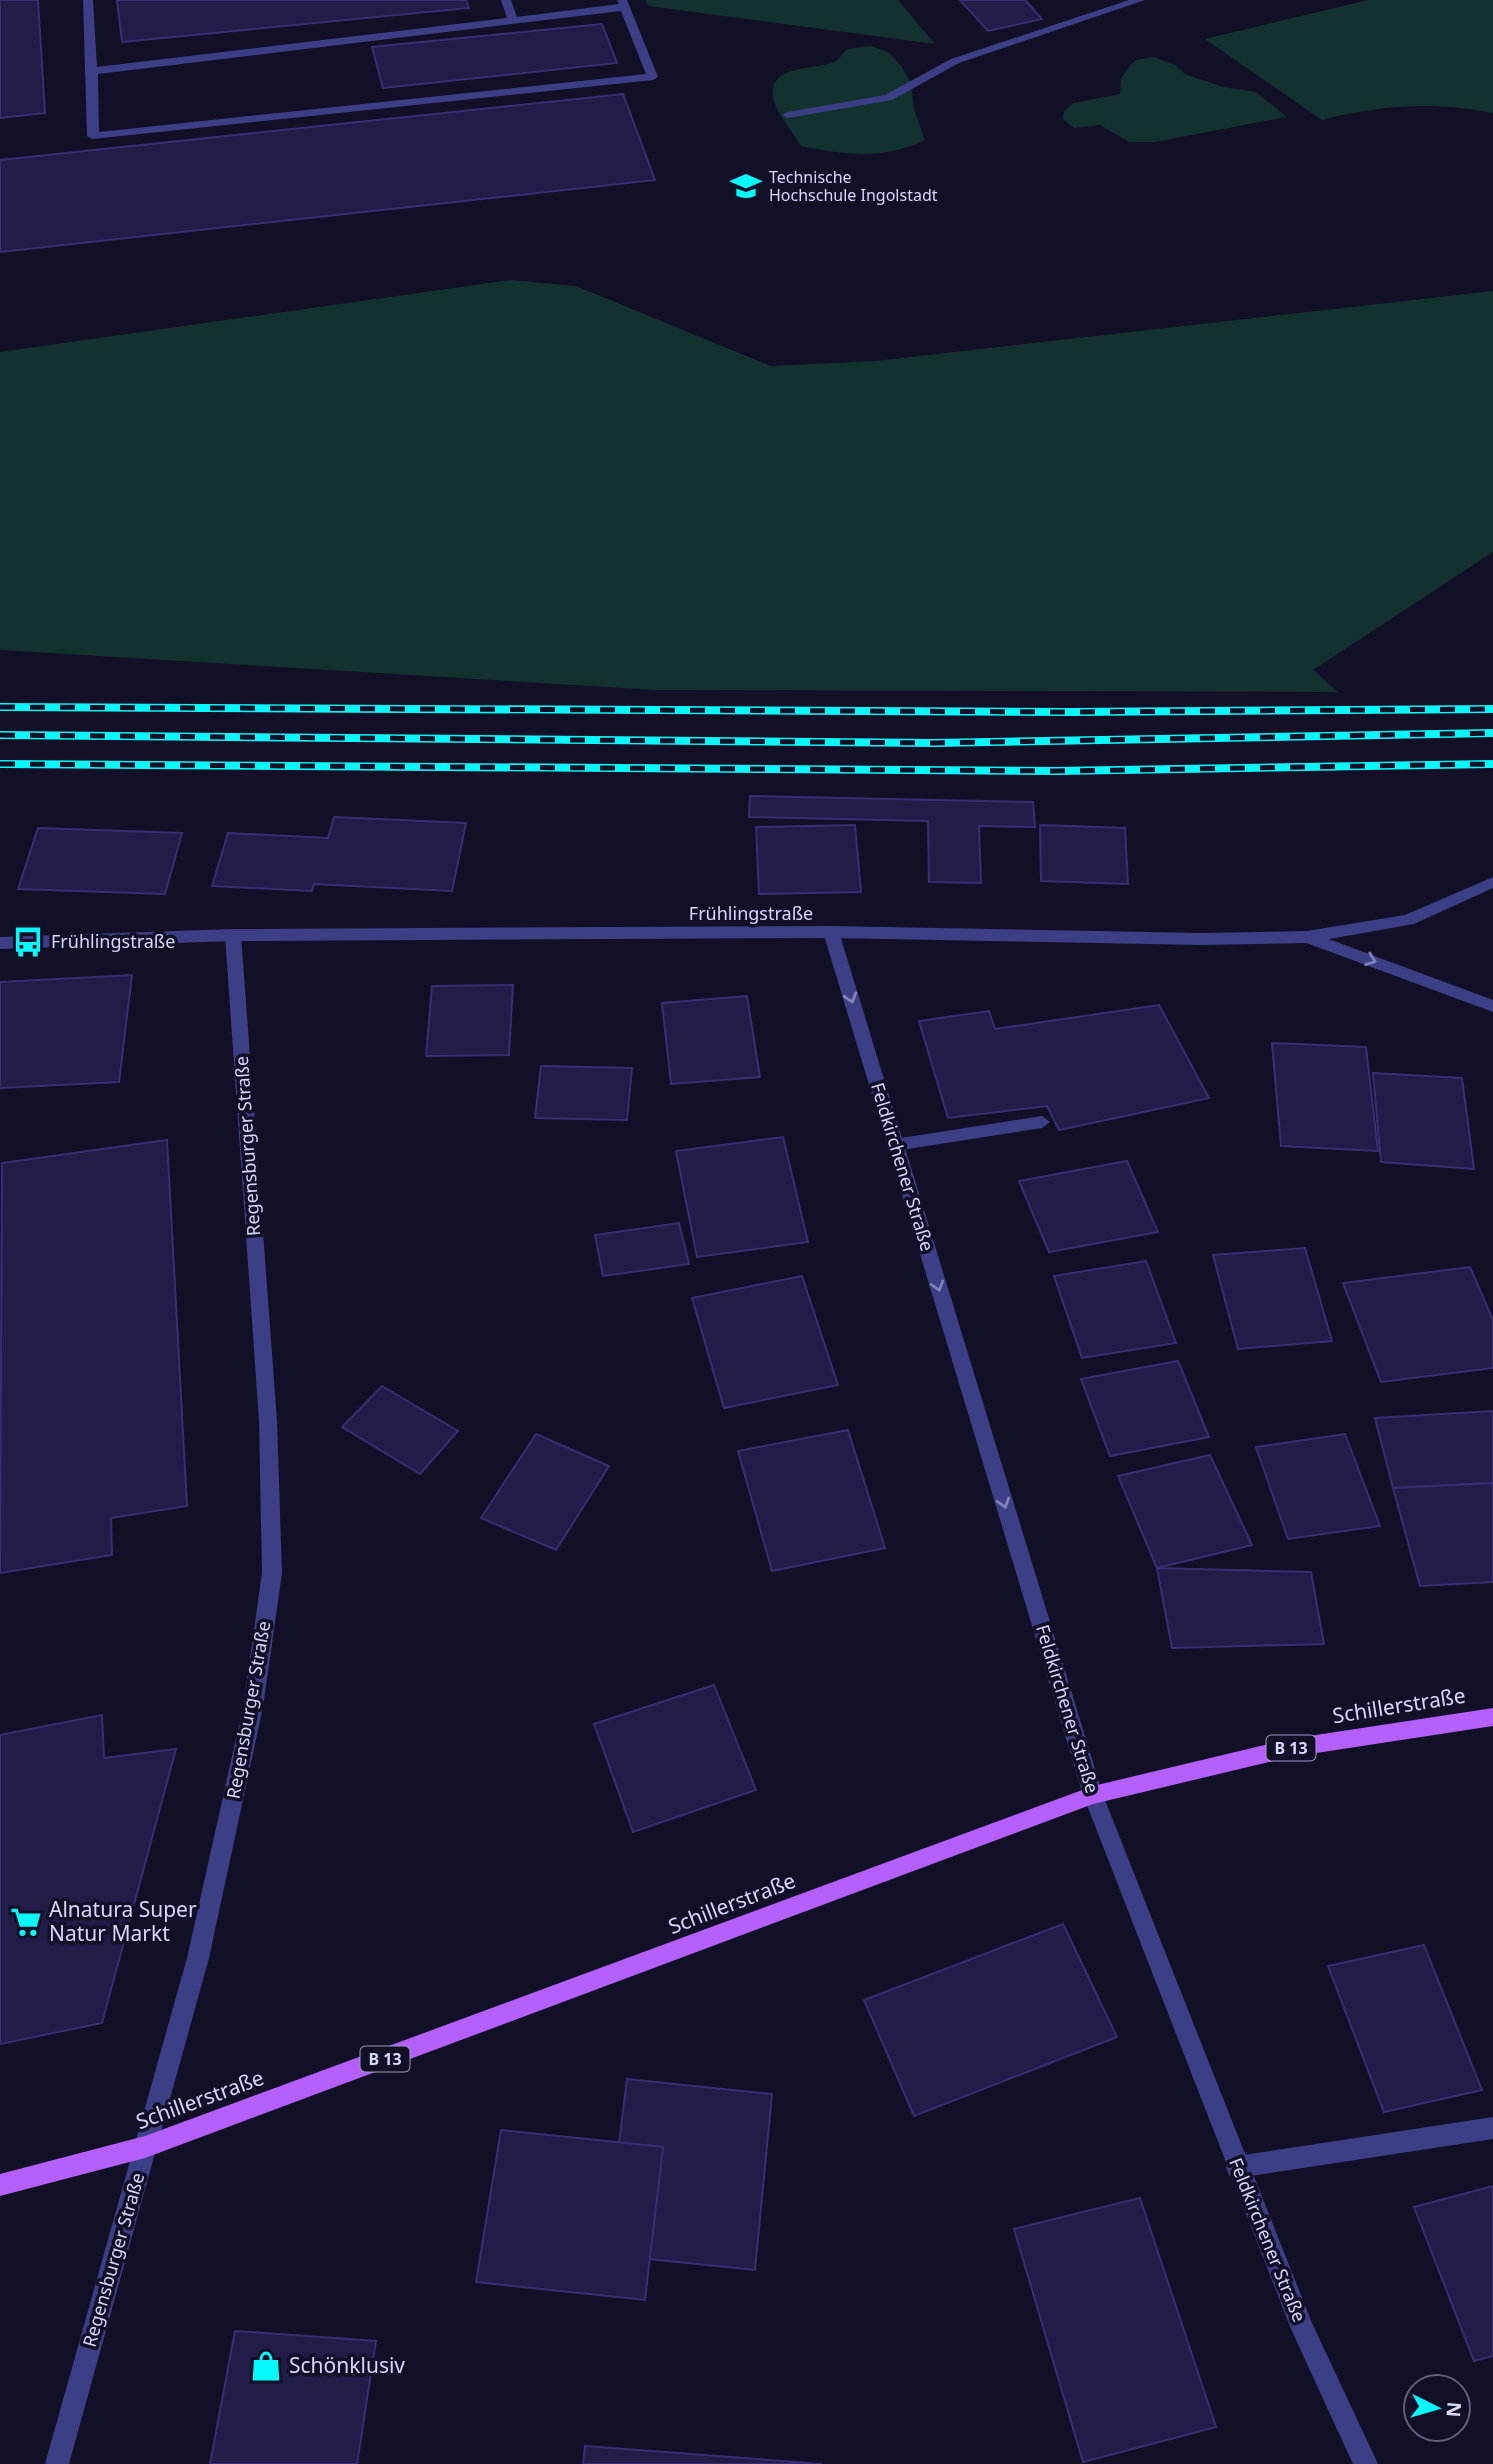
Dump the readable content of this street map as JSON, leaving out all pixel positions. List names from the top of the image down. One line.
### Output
{"streets":{"main road":["Schillerstraße","B 13"],"street":["Frühlingstraße","Regensburger Straße","Feldkirchener Straße"]},"crossings":[["Frühlingstraße","Regensburger Straße"],["Frühlingstraße","Feldkirchener Straße"],["Regensburger Straße","Schillerstraße"],["Feldkirchener Straße","Schillerstraße"]],"one_way":["Feldkirchener Straße"],"places":{"school or university":["Technische Hochschule Ingolstadt"],"bus stop":["Frühlingstraße"],"supermarket":["Alnatura Super Natur Markt"],"shop":["Schönklusiv"]},"north":"right"}
